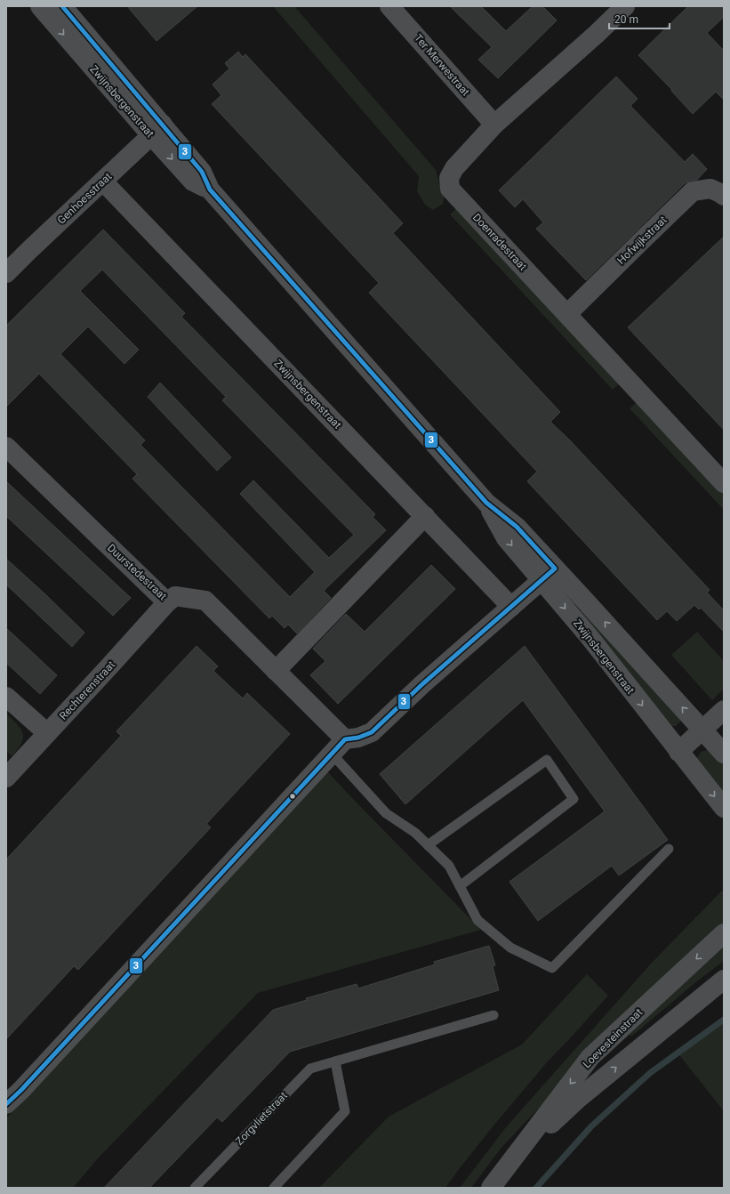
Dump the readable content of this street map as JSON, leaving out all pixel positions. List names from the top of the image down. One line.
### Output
{"streets":{"street":["Ter Merwestraat","Zwijnsbergenstraat","Genhoesstraat","Hofwijkstraat","Doenradestraat","Duurstedestraat","Rechterenstraat","Loevesteinstraat"],"lane":["Zorgvlietstraat"]},"crossings":[["Ter Merwestraat","Doenradestraat"],["Zwijnsbergenstraat","Genhoesstraat"],["Hofwijkstraat","Doenradestraat"],["Duurstedestraat","Rechterenstraat"]],"lines":["transit line 3"],"scale_bar":"20 m"}
